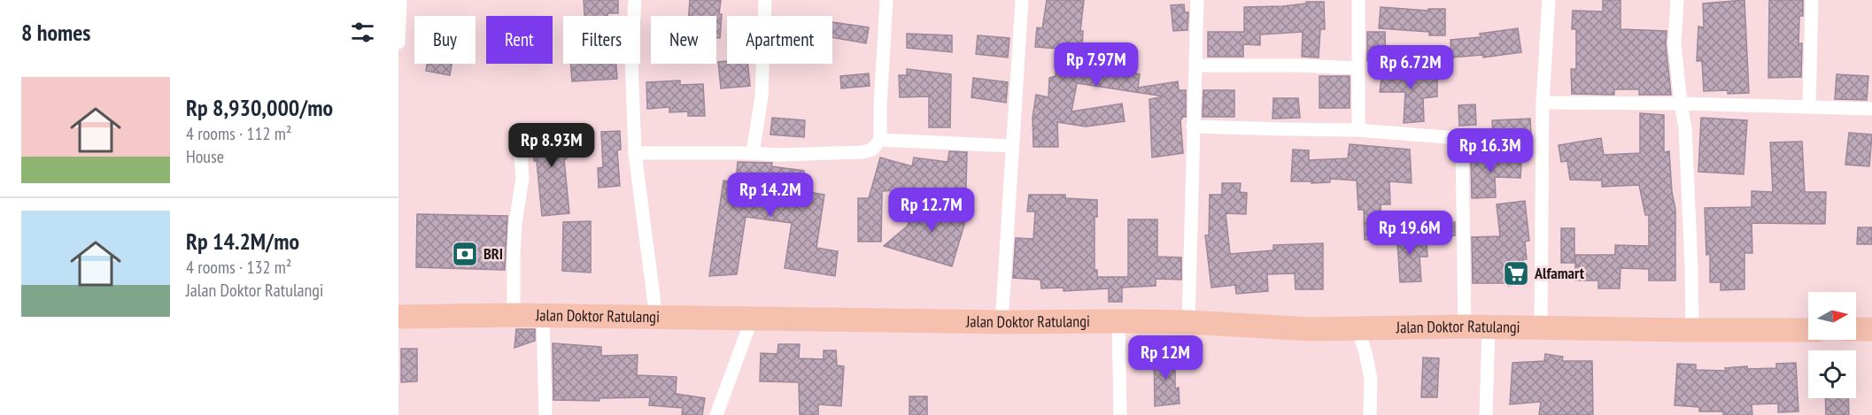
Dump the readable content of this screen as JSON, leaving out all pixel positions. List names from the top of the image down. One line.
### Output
{"streets":{"highway":["Jalan Doktor Ratulangi"]},"places":{"bank":["BRI"],"supermarket":["Alfamart"]},"north":"right","page":{"heading":"8 homes","chip":["Buy","Rent","Filters","New","Apartment"],"price":["Rp 7.97M","Rp 6.72M","Rp 8.93M","Rp 16.3M","Rp 14.2M","Rp 12.7M","Rp 19.6M","Rp 12M"],"list":[{"name":"Rp 8,930,000/mo","note":"4 rooms · 112 m² · House"},{"name":"Rp 14.2M/mo","note":"4 rooms · 132 m² · Jalan Doktor Ratulangi"}]}}
